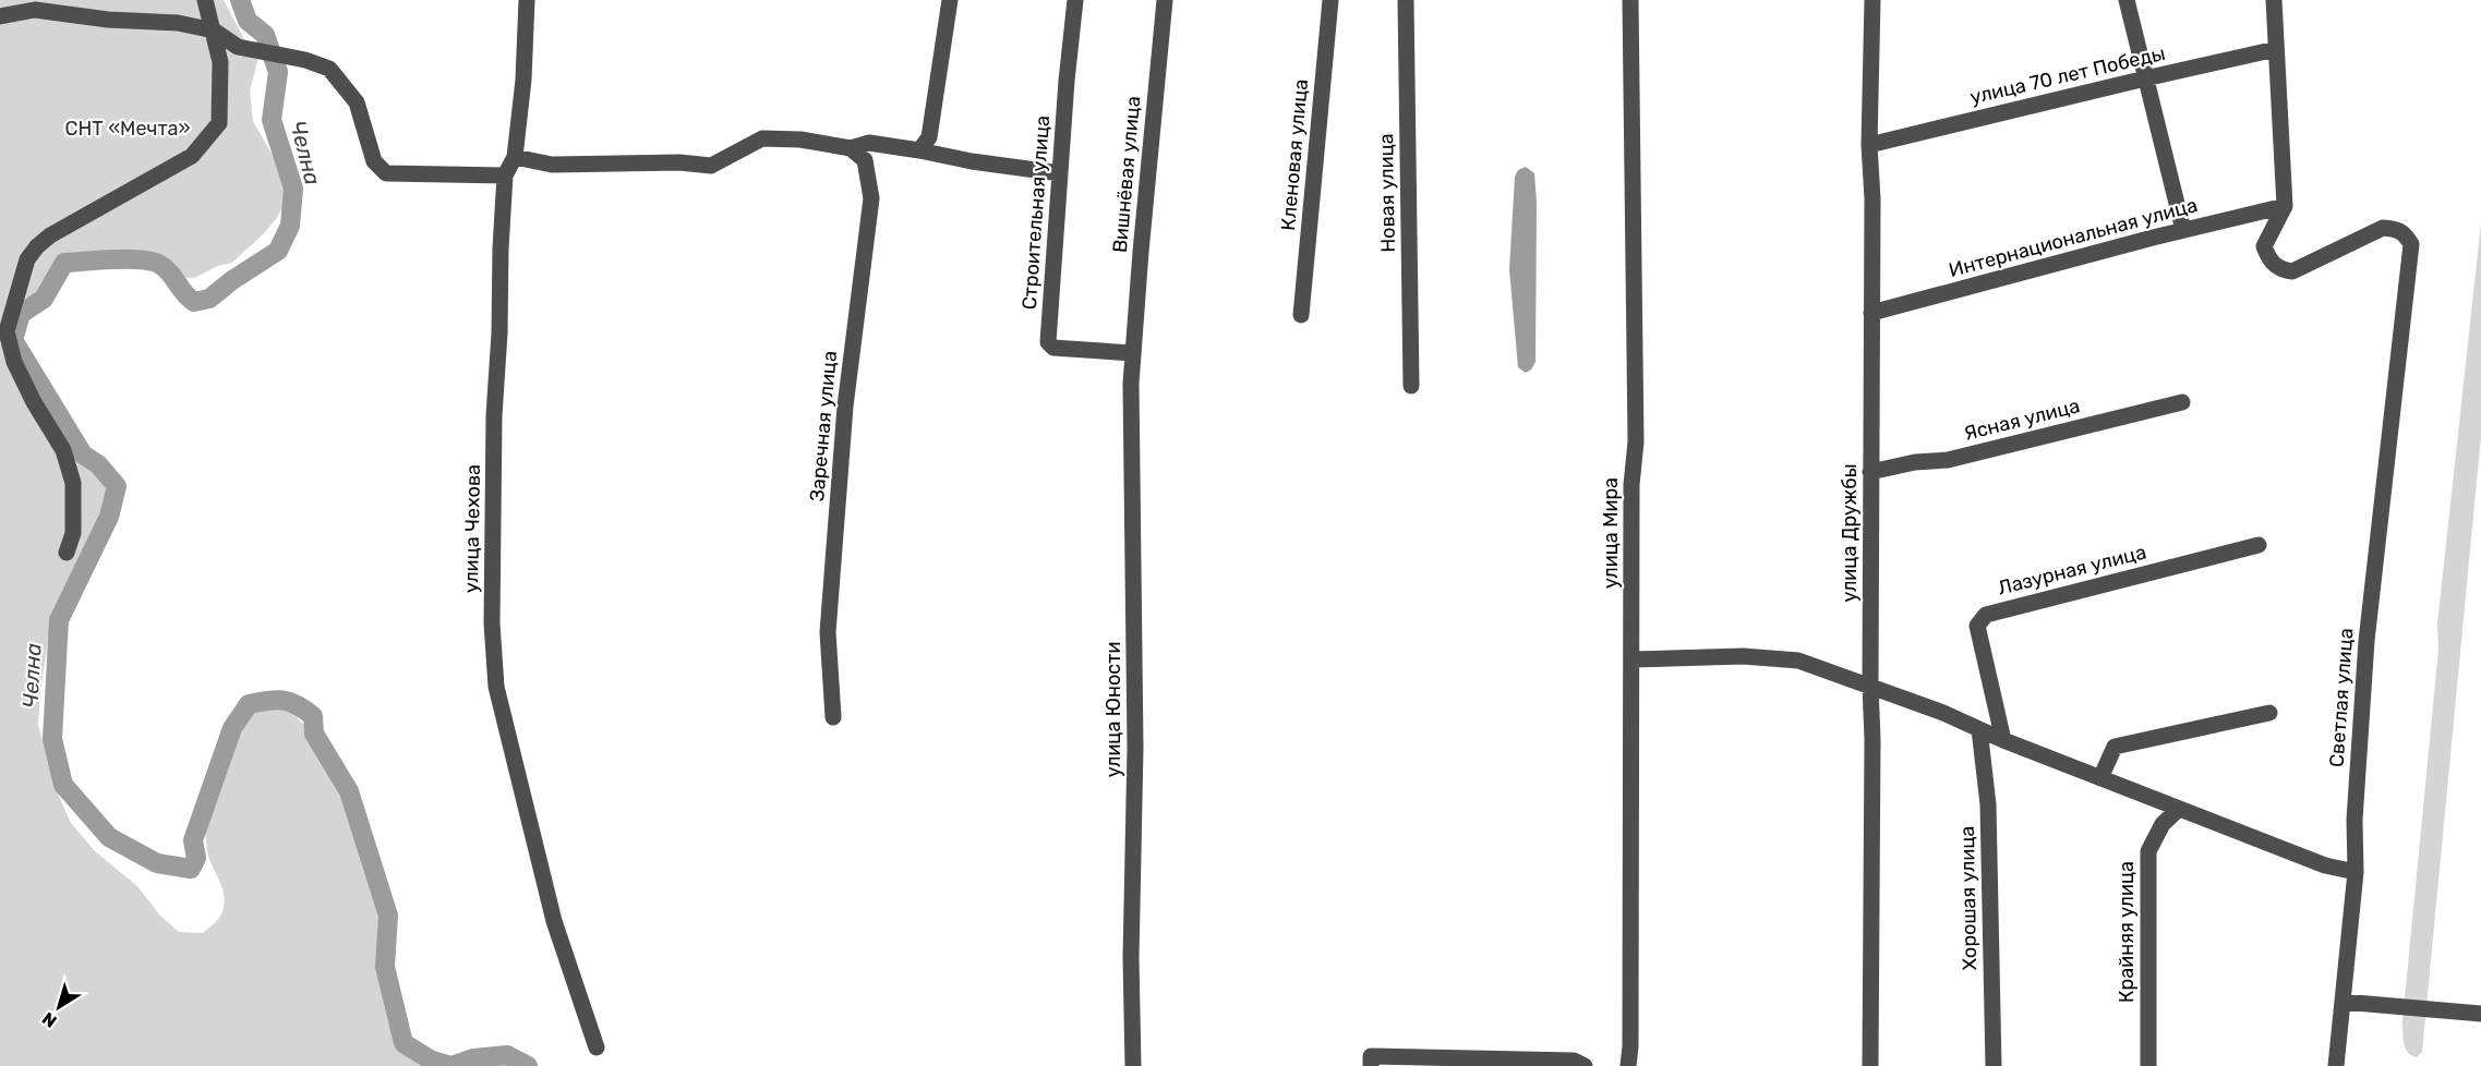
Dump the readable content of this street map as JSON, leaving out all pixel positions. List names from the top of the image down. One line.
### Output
{"streets":{"street":["улица 70 лет Победы","Кленовая улица","Вишнёвая улица","Новая улица","Строительная улица","Интернациональная улица","Ясная улица","Заречная улица","улица Чехова","улица Мира","улица Дружбы","Лазурная улица","Светлая улица","улица Юности","Хорошая улица","Крайняя улица"]},"crossings":[["улица 70 лет Победы","улица Дружбы"],["Вишнёвая улица","Строительная улица"],["Вишнёвая улица","улица Юности"],["Строительная улица","улица Юности"],["Интернациональная улица","улица Дружбы"],["Интернациональная улица","Светлая улица"],["Ясная улица","улица Дружбы"]],"water":["Челна"],"parks":["СНТ «Мечта»"],"north":"bottom left"}
